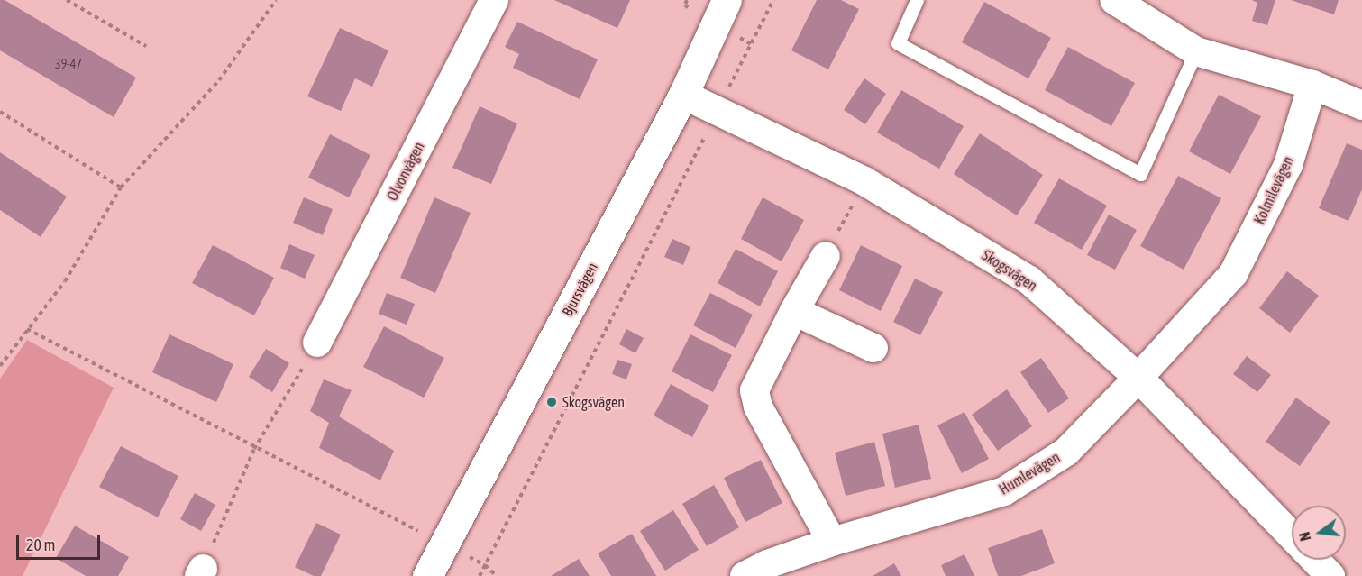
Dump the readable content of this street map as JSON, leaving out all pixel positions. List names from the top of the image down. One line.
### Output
{"streets":{"street":["Olvonvägen","Kolmilevägen","Skogsvägen","Bjursvägen","Humlevägen"]},"crossings":[["Kolmilevägen","Skogsvägen"],["Kolmilevägen","Humlevägen"],["Skogsvägen","Bjursvägen"],["Skogsvägen","Humlevägen"]],"places":["Skogsvägen"],"house_numbers":["39-47"],"scale_bar":"20 m","north":"left"}
